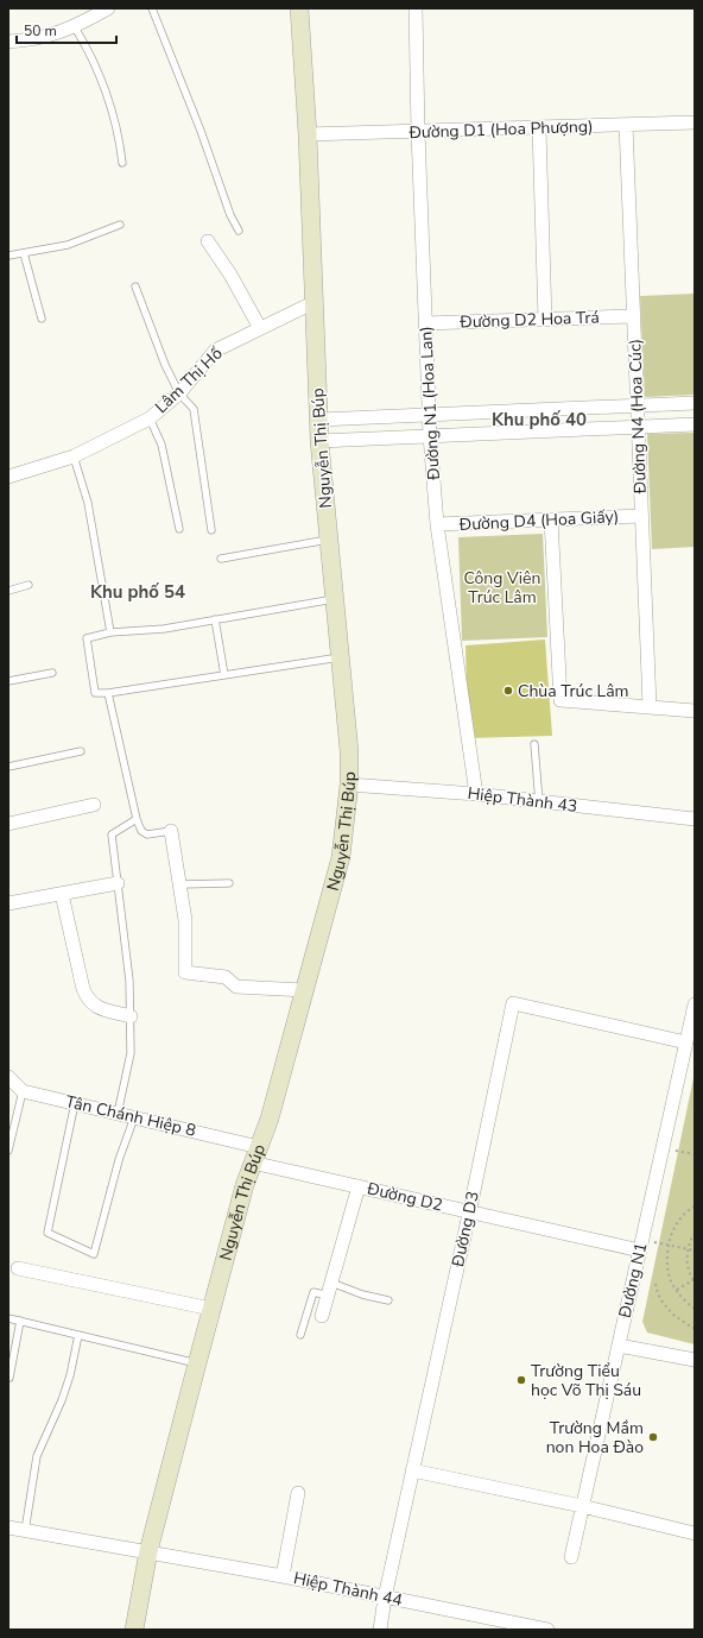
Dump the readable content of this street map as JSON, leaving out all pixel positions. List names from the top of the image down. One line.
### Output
{"streets":{"street":["Đường D1 (Hoa Phượng)","Đường D2 Hoa Trá","Lâm Thị Hố","Đường N1 (Hoa Lan)","Đường N4 (Hoa Cúc)","Nguyễn Thị Búp","Đường D4 (Hoa Giấy)","Hiệp Thành 43","Tân Chánh Hiệp 8","Đường D2","Đường D3","Đường N1","Hiệp Thành 44"]},"crossings":[["Đường D1 (Hoa Phượng)","Đường N1 (Hoa Lan)"],["Đường D1 (Hoa Phượng)","Đường N4 (Hoa Cúc)"],["Đường D1 (Hoa Phượng)","Nguyễn Thị Búp"],["Đường D2 Hoa Trá","Đường N1 (Hoa Lan)"],["Đường D2 Hoa Trá","Đường N4 (Hoa Cúc)"],["Lâm Thị Hố","Nguyễn Thị Búp"],["Đường N1 (Hoa Lan)","Đường D4 (Hoa Giấy)"],["Đường N1 (Hoa Lan)","Hiệp Thành 43"],["Đường N4 (Hoa Cúc)","Đường D4 (Hoa Giấy)"],["Nguyễn Thị Búp","Hiệp Thành 43"],["Nguyễn Thị Búp","Tân Chánh Hiệp 8"],["Nguyễn Thị Búp","Đường D2"],["Nguyễn Thị Búp","Hiệp Thành 44"],["Tân Chánh Hiệp 8","Đường D2"],["Đường D2","Đường D3"],["Đường D2","Đường N1"],["Đường D3","Đường N1"],["Đường D3","Hiệp Thành 44"]],"districts":["Khu phố 40","Khu phố 54"],"parks":["Công Viên Trúc Lâm"],"places":["Chùa Trúc Lâm","Trường Tiểu học Võ Thị Sáu","Trường Mầm non Hoa Đào"],"scale_bar":"50 m"}
